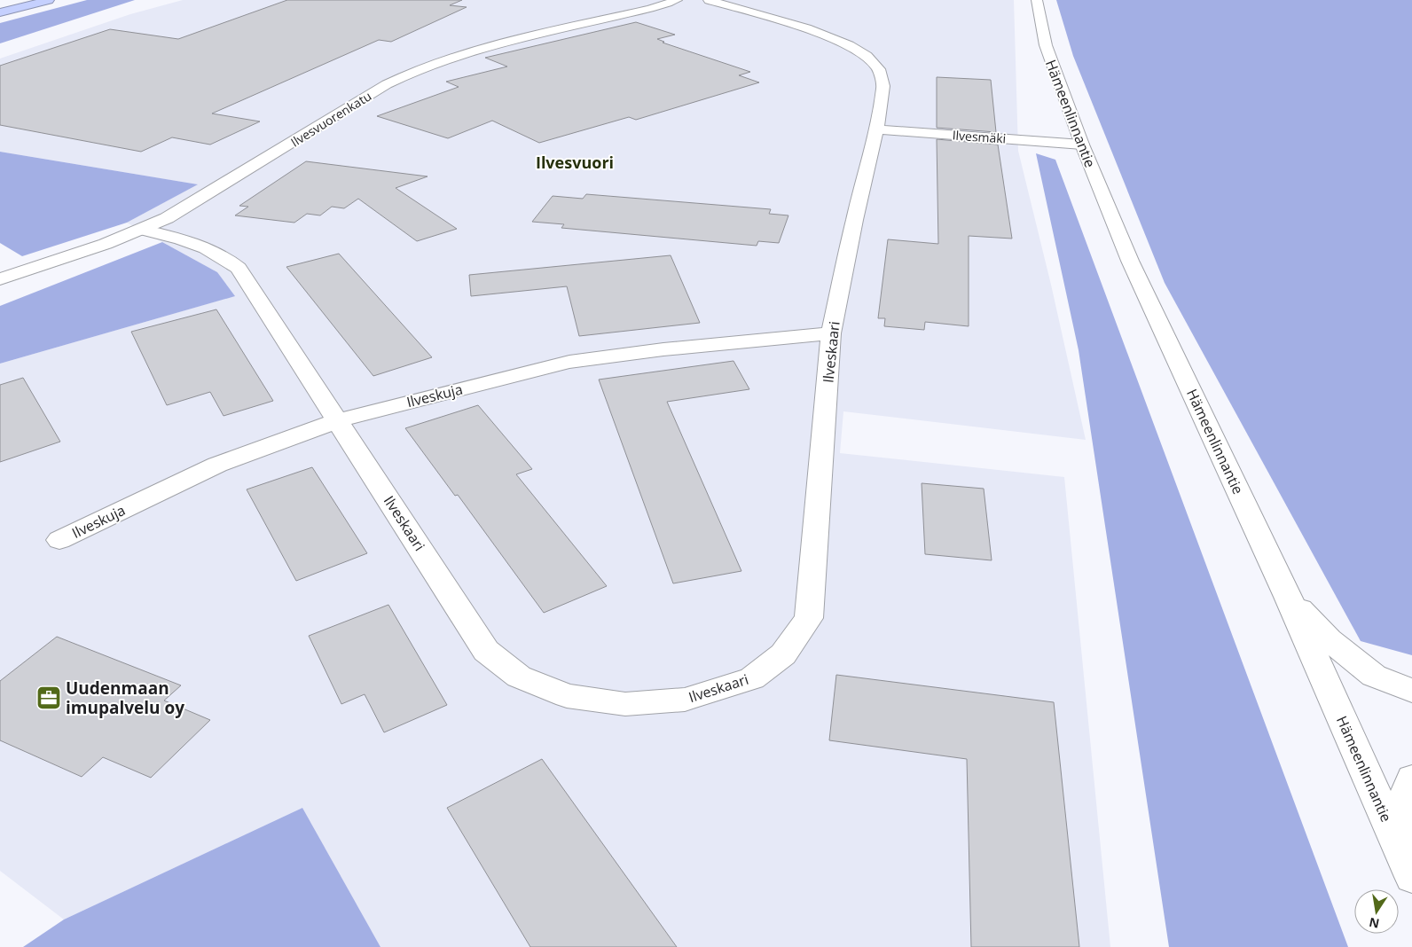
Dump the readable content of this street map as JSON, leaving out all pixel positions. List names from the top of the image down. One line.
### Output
{"streets":{"street":["Hämeenlinnantie","Ilvesvuorenkatu","Ilvesmäki","Ilveskaari","Ilveskuja"]},"crossings":[["Hämeenlinnantie","Ilvesmäki"],["Ilvesvuorenkatu","Ilveskaari"],["Ilvesmäki","Ilveskaari"],["Ilveskaari","Ilveskuja"]],"districts":["Ilvesvuori"],"places":{"office":["Uudenmaan imupalvelu oy"]},"north":"bottom"}
